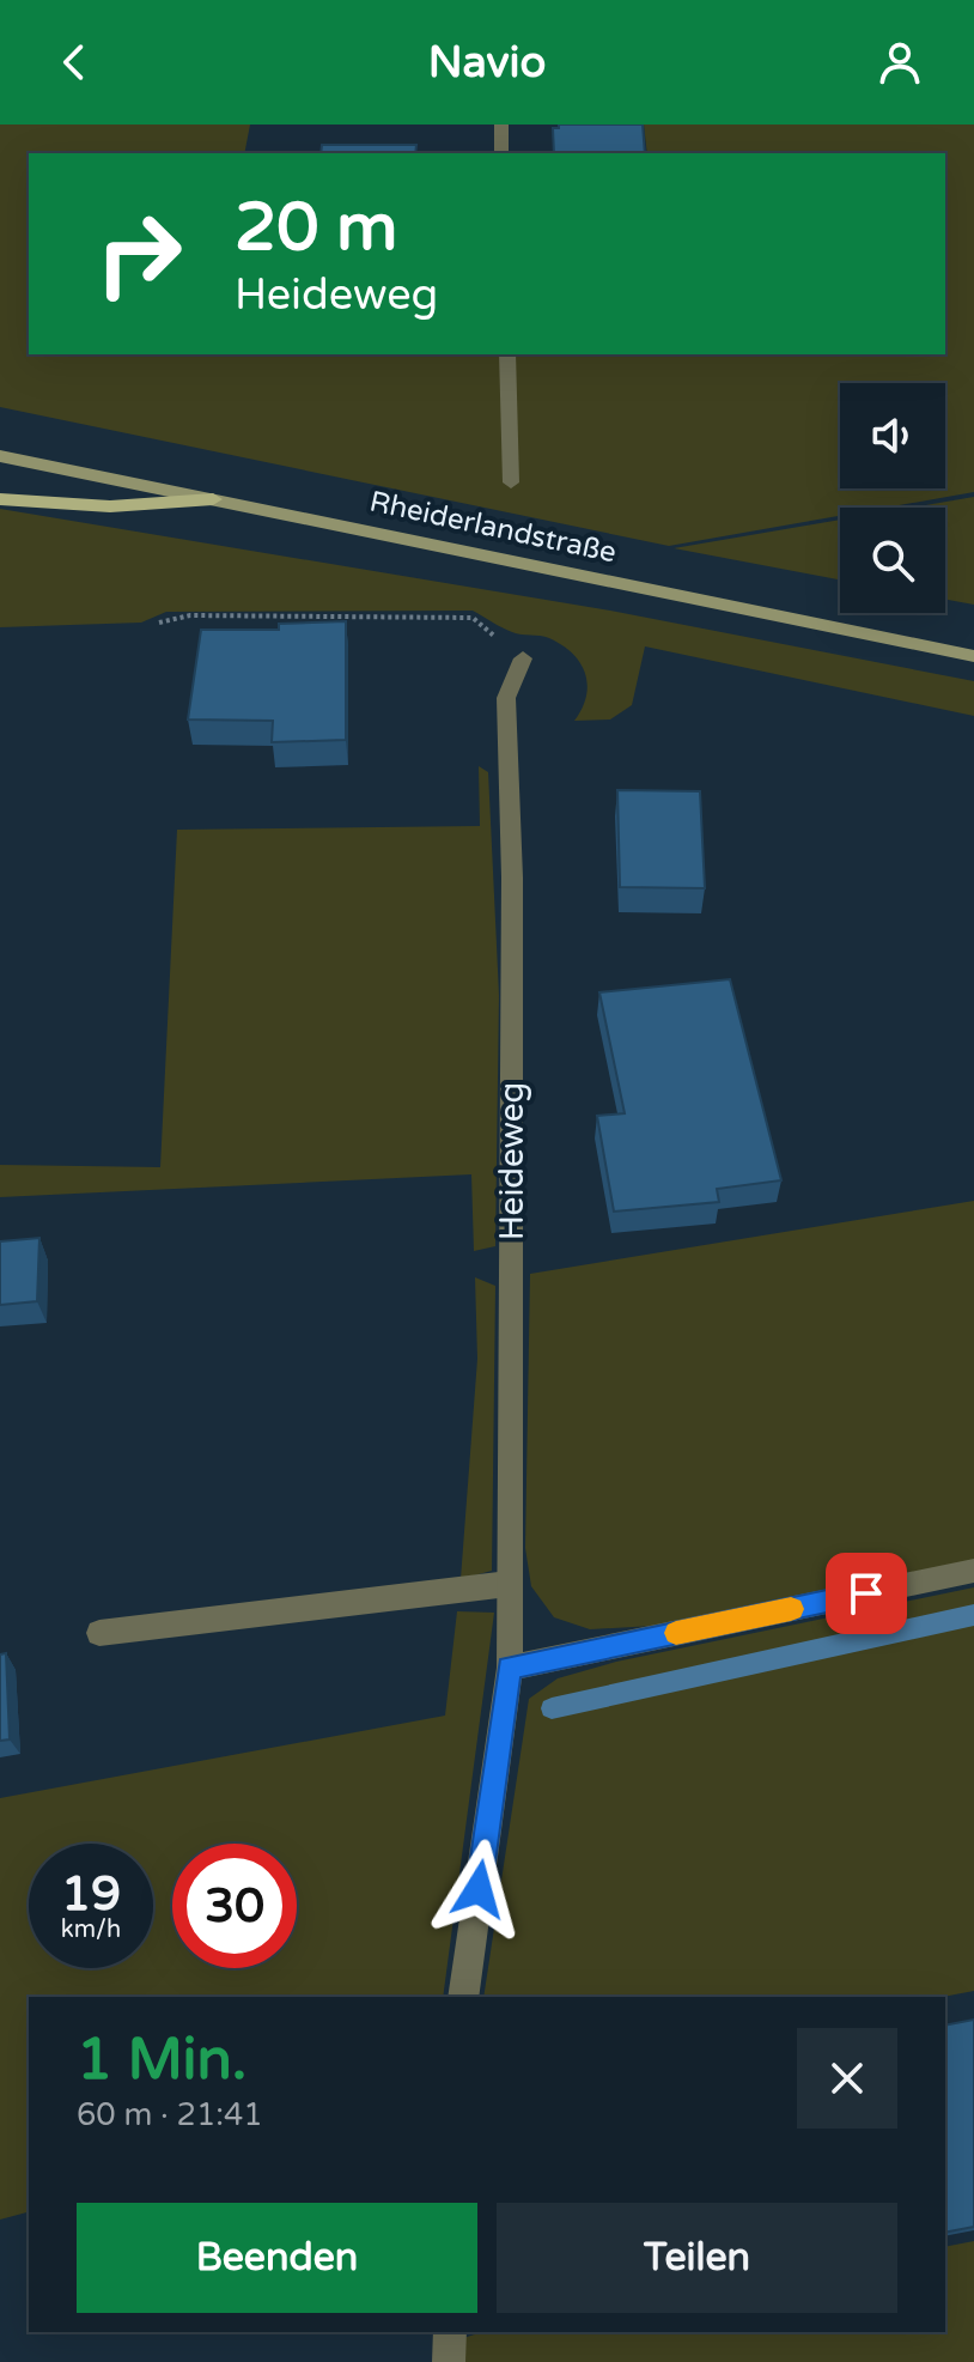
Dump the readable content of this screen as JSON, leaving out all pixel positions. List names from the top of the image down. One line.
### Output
{"streets":{"main road":["Rheiderlandstraße"],"street":["Heideweg"]},"page":{"header":"Navio","turn":["20 m","Heideweg"],"speed":"19 km/h","limit":"30","heading":["1 Min.","60 m · 21:41"],"buttons":["Beenden","Teilen"]}}
